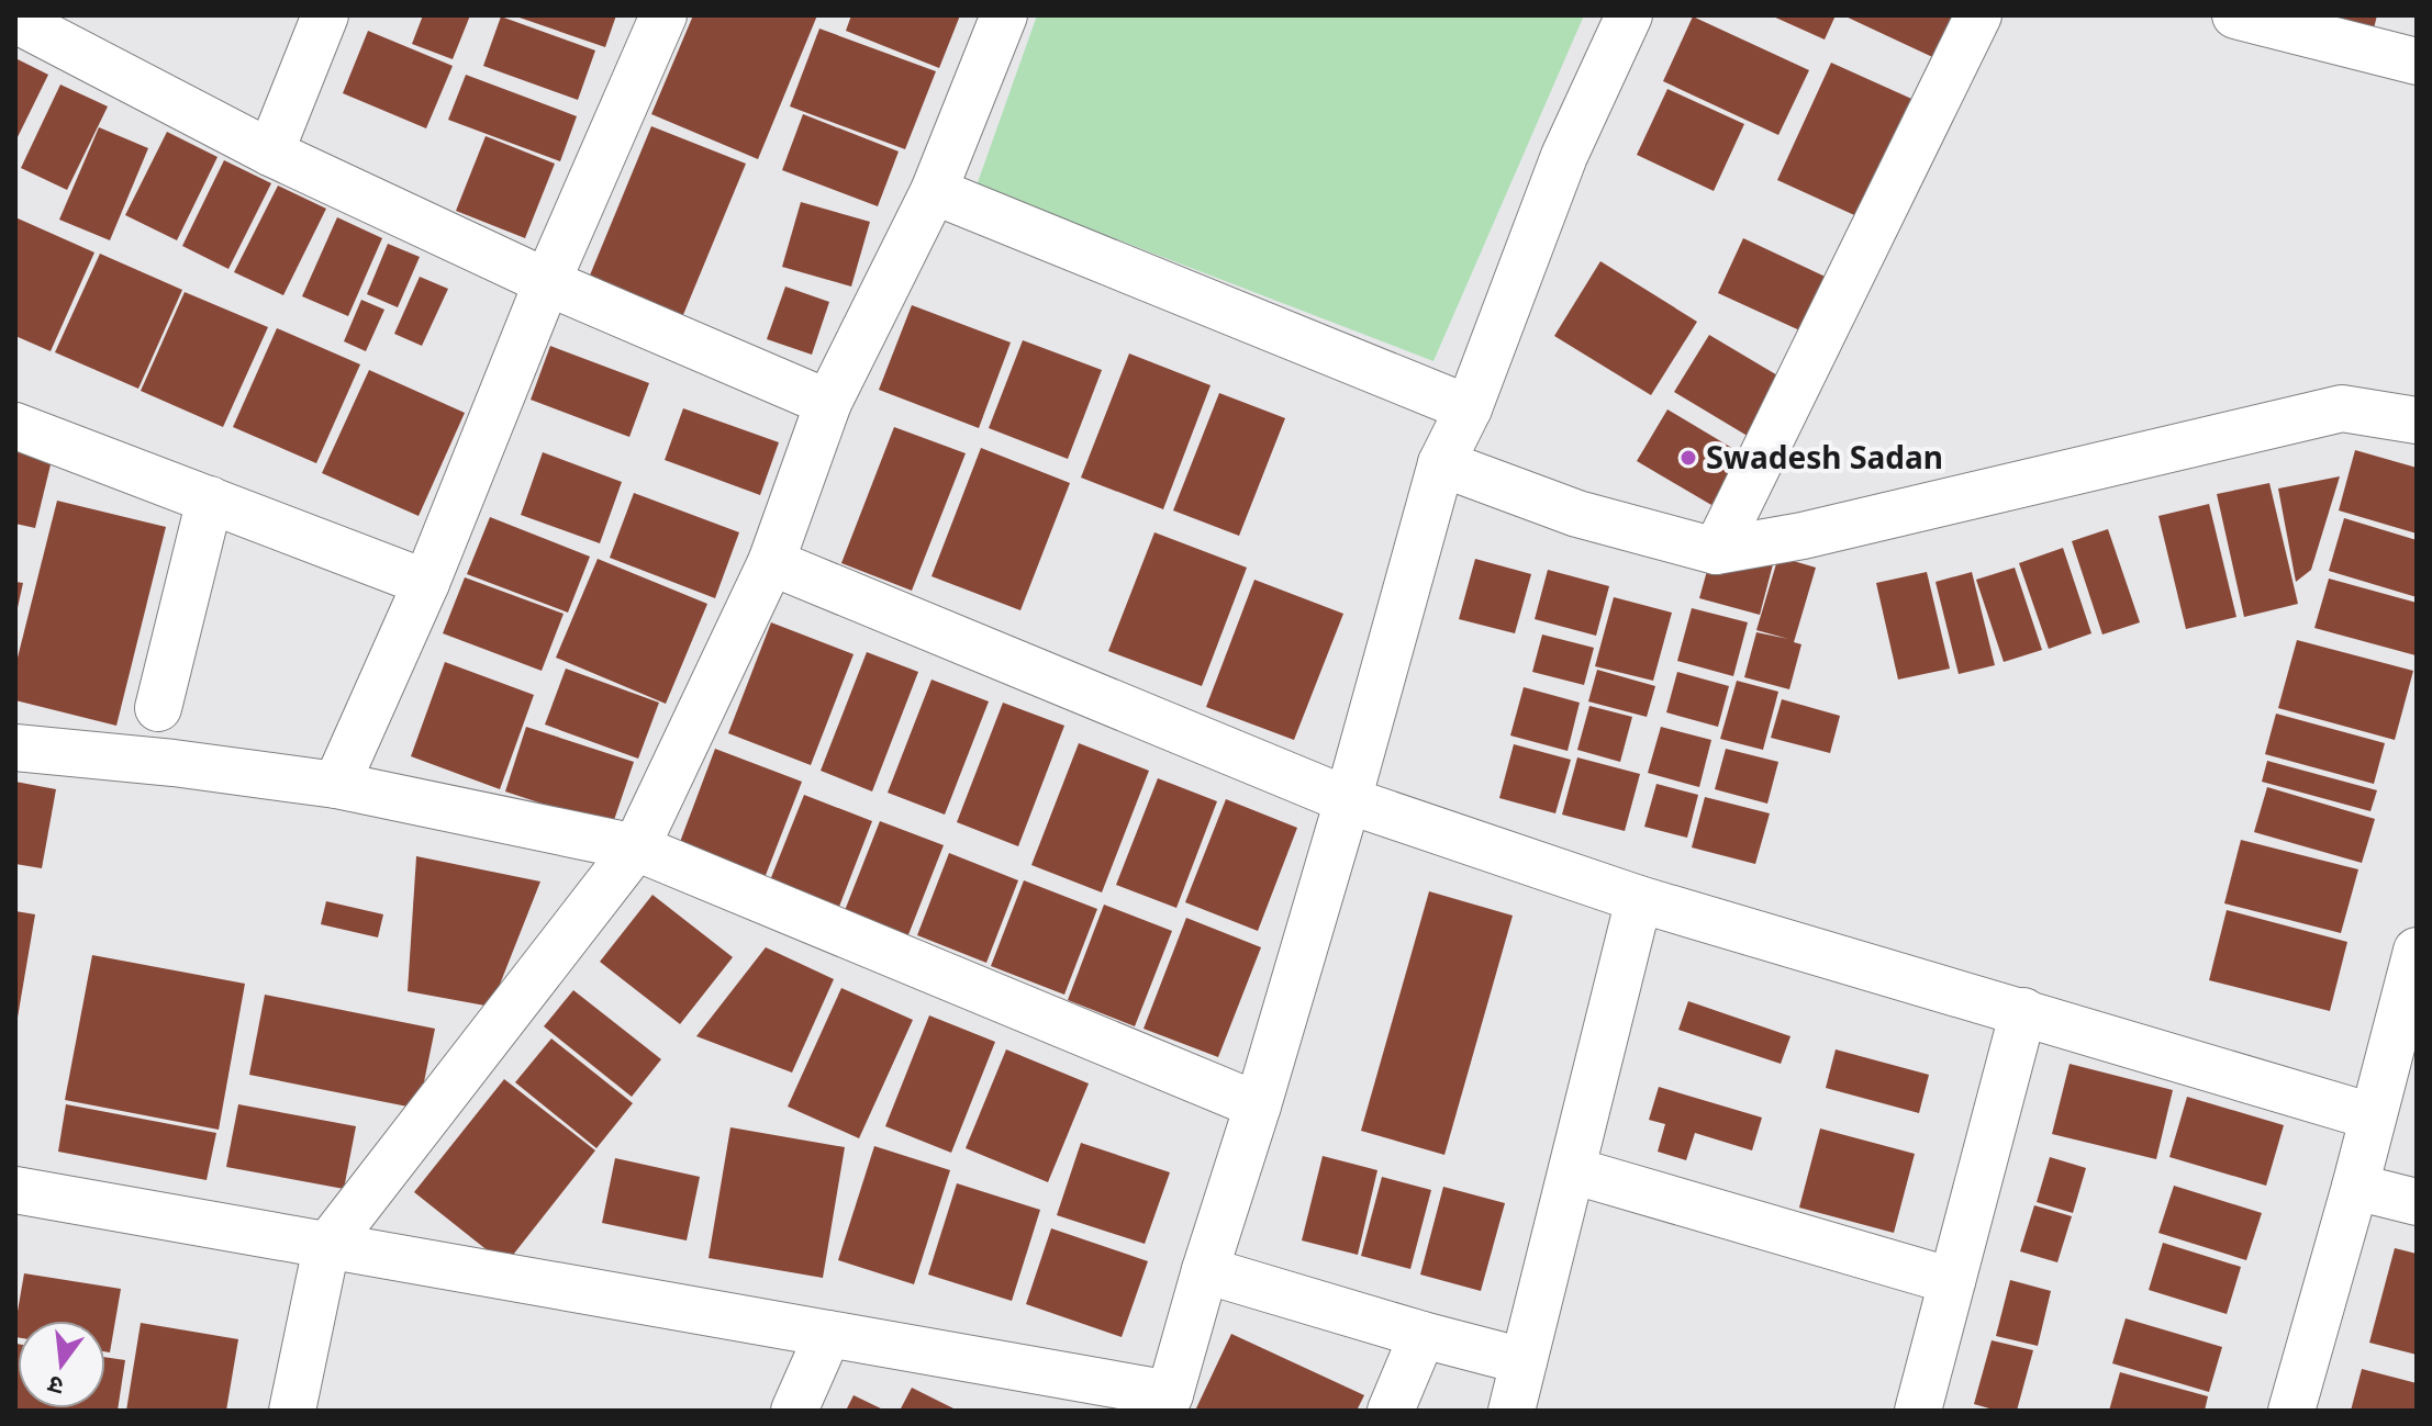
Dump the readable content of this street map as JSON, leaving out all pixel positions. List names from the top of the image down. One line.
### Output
{"places":["Swadesh Sadan"],"north":"bottom"}
